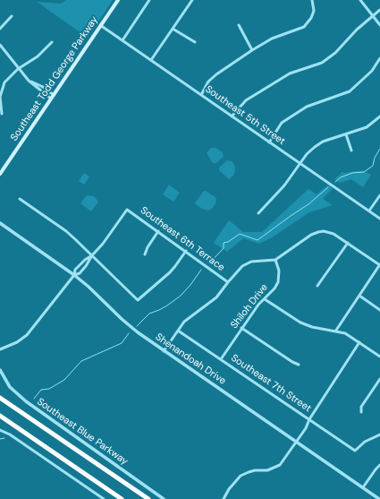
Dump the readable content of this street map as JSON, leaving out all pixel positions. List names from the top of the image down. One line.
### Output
{"streets":{"main road":["Southeast Todd George Parkway"],"street":["Southeast 5th Street","Southeast 6th Terrace","Shiloh Drive","Shenandoah Drive","Southeast 7th Street","Southeast Blue Parkway"]},"crossings":[["Southeast Todd George Parkway","Southeast 5th Street"],["Shiloh Drive","Southeast 7th Street"]]}
